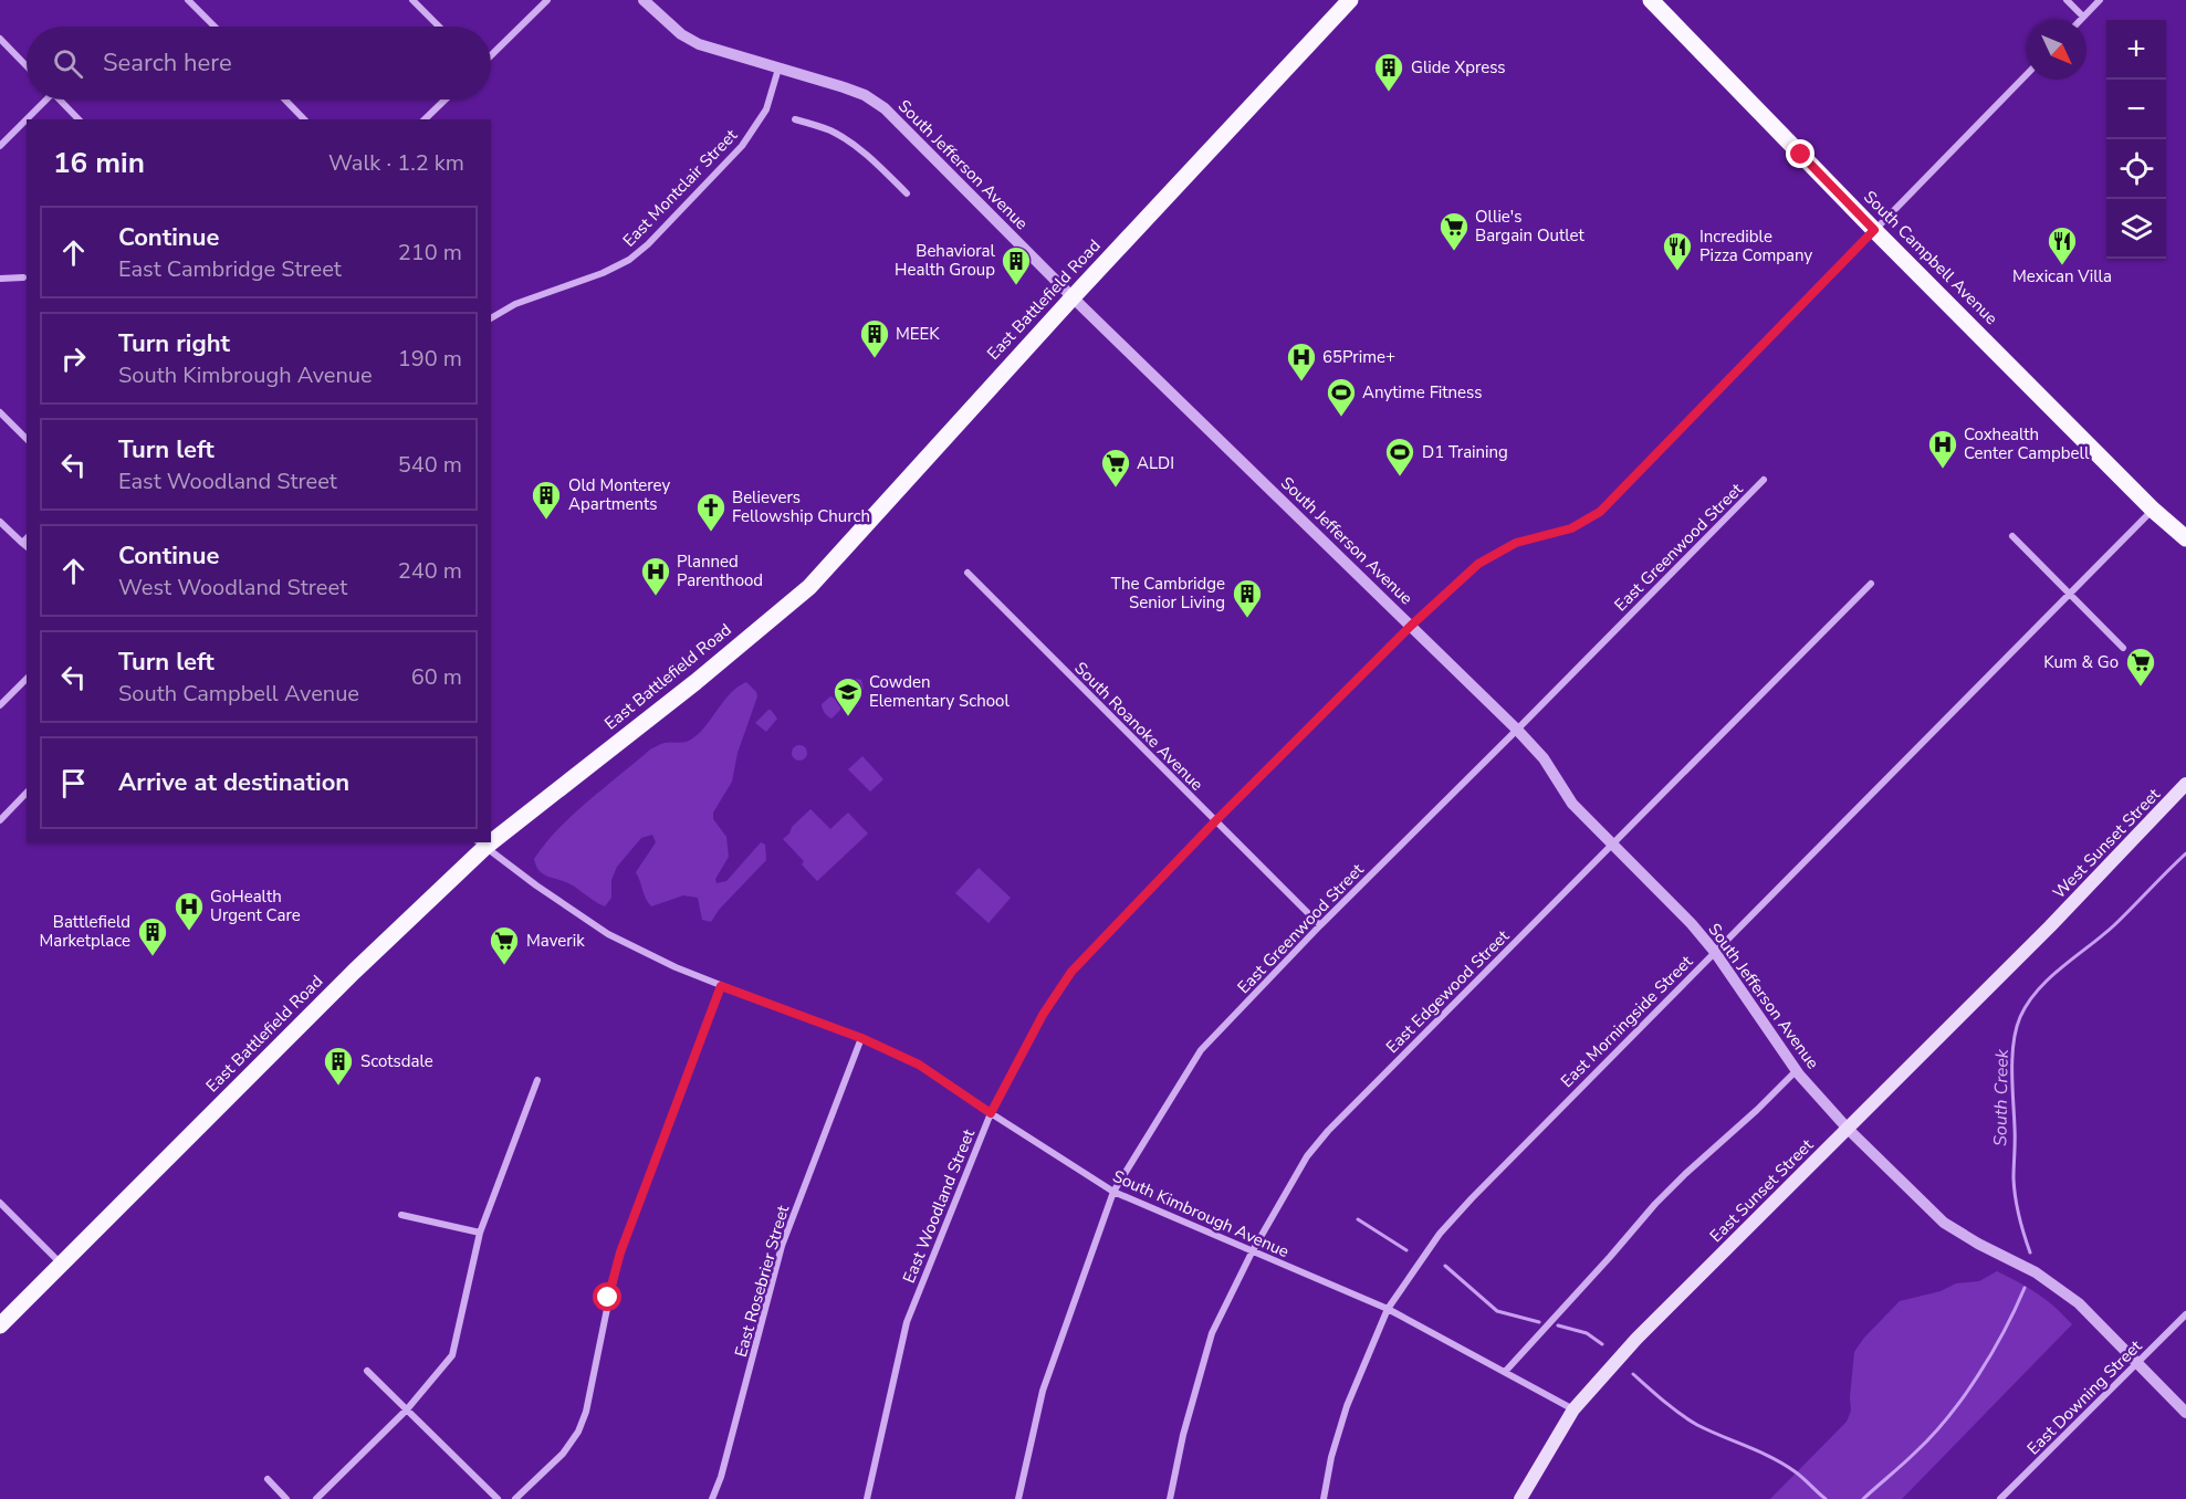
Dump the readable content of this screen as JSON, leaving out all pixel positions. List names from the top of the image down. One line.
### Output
{"streets":{"main road":["South Campbell Avenue","East Battlefield Road","West Sunset Street","East Sunset Street"],"street":["South Jefferson Avenue","East Montclair Street","East Greenwood Street","South Roanoke Avenue","East Edgewood Street","East Morningside Street","East Woodland Street","South Kimbrough Avenue","East Rosebrier Street","East Downing Street"]},"crossings":[["South Jefferson Avenue","East Montclair Street"],["South Jefferson Avenue","East Battlefield Road"],["South Jefferson Avenue","East Greenwood Street"],["South Jefferson Avenue","East Edgewood Street"],["South Jefferson Avenue","East Morningside Street"],["South Jefferson Avenue","East Sunset Street"],["South Jefferson Avenue","East Woodland Street"],["South Jefferson Avenue","East Downing Street"],["South Campbell Avenue","East Morningside Street"],["South Campbell Avenue","East Woodland Street"],["East Battlefield Road","South Kimbrough Avenue"],["East Greenwood Street","South Roanoke Avenue"],["East Greenwood Street","South Kimbrough Avenue"],["South Roanoke Avenue","East Woodland Street"],["West Sunset Street","East Sunset Street"],["East Edgewood Street","South Kimbrough Avenue"],["East Morningside Street","South Kimbrough Avenue"],["East Sunset Street","South Kimbrough Avenue"],["East Woodland Street","South Kimbrough Avenue"],["South Kimbrough Avenue","East Rosebrier Street"]],"water":["South Creek"],"places":{"building":["Glide Xpress","Behavioral Health Group","MEEK","Old Monterey Apartments","The Cambridge Senior Living","Battlefield Marketplace","Scotsdale"],"supermarket":["Ollie's Bargain Outlet","ALDI","Kum & Go","Maverik"],"restaurant":["Mexican Villa","Incredible Pizza Company"],"hospital":["65Prime+","Coxhealth Center Campbell","Planned Parenthood","GoHealth Urgent Care"],"sports":["Anytime Fitness","D1 Training"],"church":["Believers Fellowship Church"],"school or university":["Cowden Elementary School"]},"north":"bottom right","page":{"map_buttons":["+","−"],"search":"Search here","heading":["16 min","Walk · 1.2 km"],"list":[["Continue","East Cambridge Street","210 m"],["Turn right","South Kimbrough Avenue","190 m"],["Turn left","East Woodland Street","540 m"],["Continue","West Woodland Street","240 m"],["Turn left","South Campbell Avenue","60 m"],"Arrive at destination"]}}
